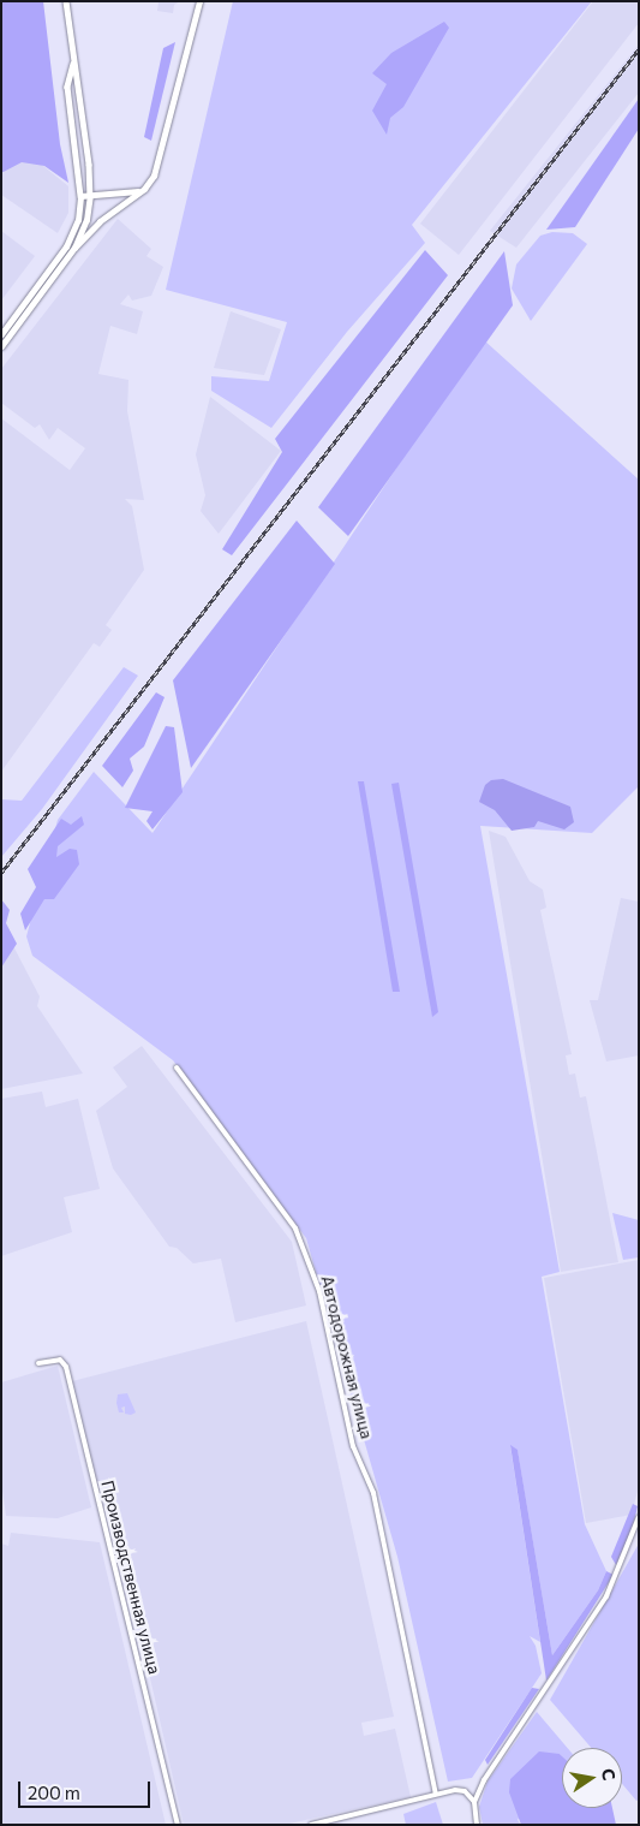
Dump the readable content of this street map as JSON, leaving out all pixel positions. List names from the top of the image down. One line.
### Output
{"streets":{"street":["Автодорожная улица","Производственная улица"]},"scale_bar":"200 m","north":"right"}
